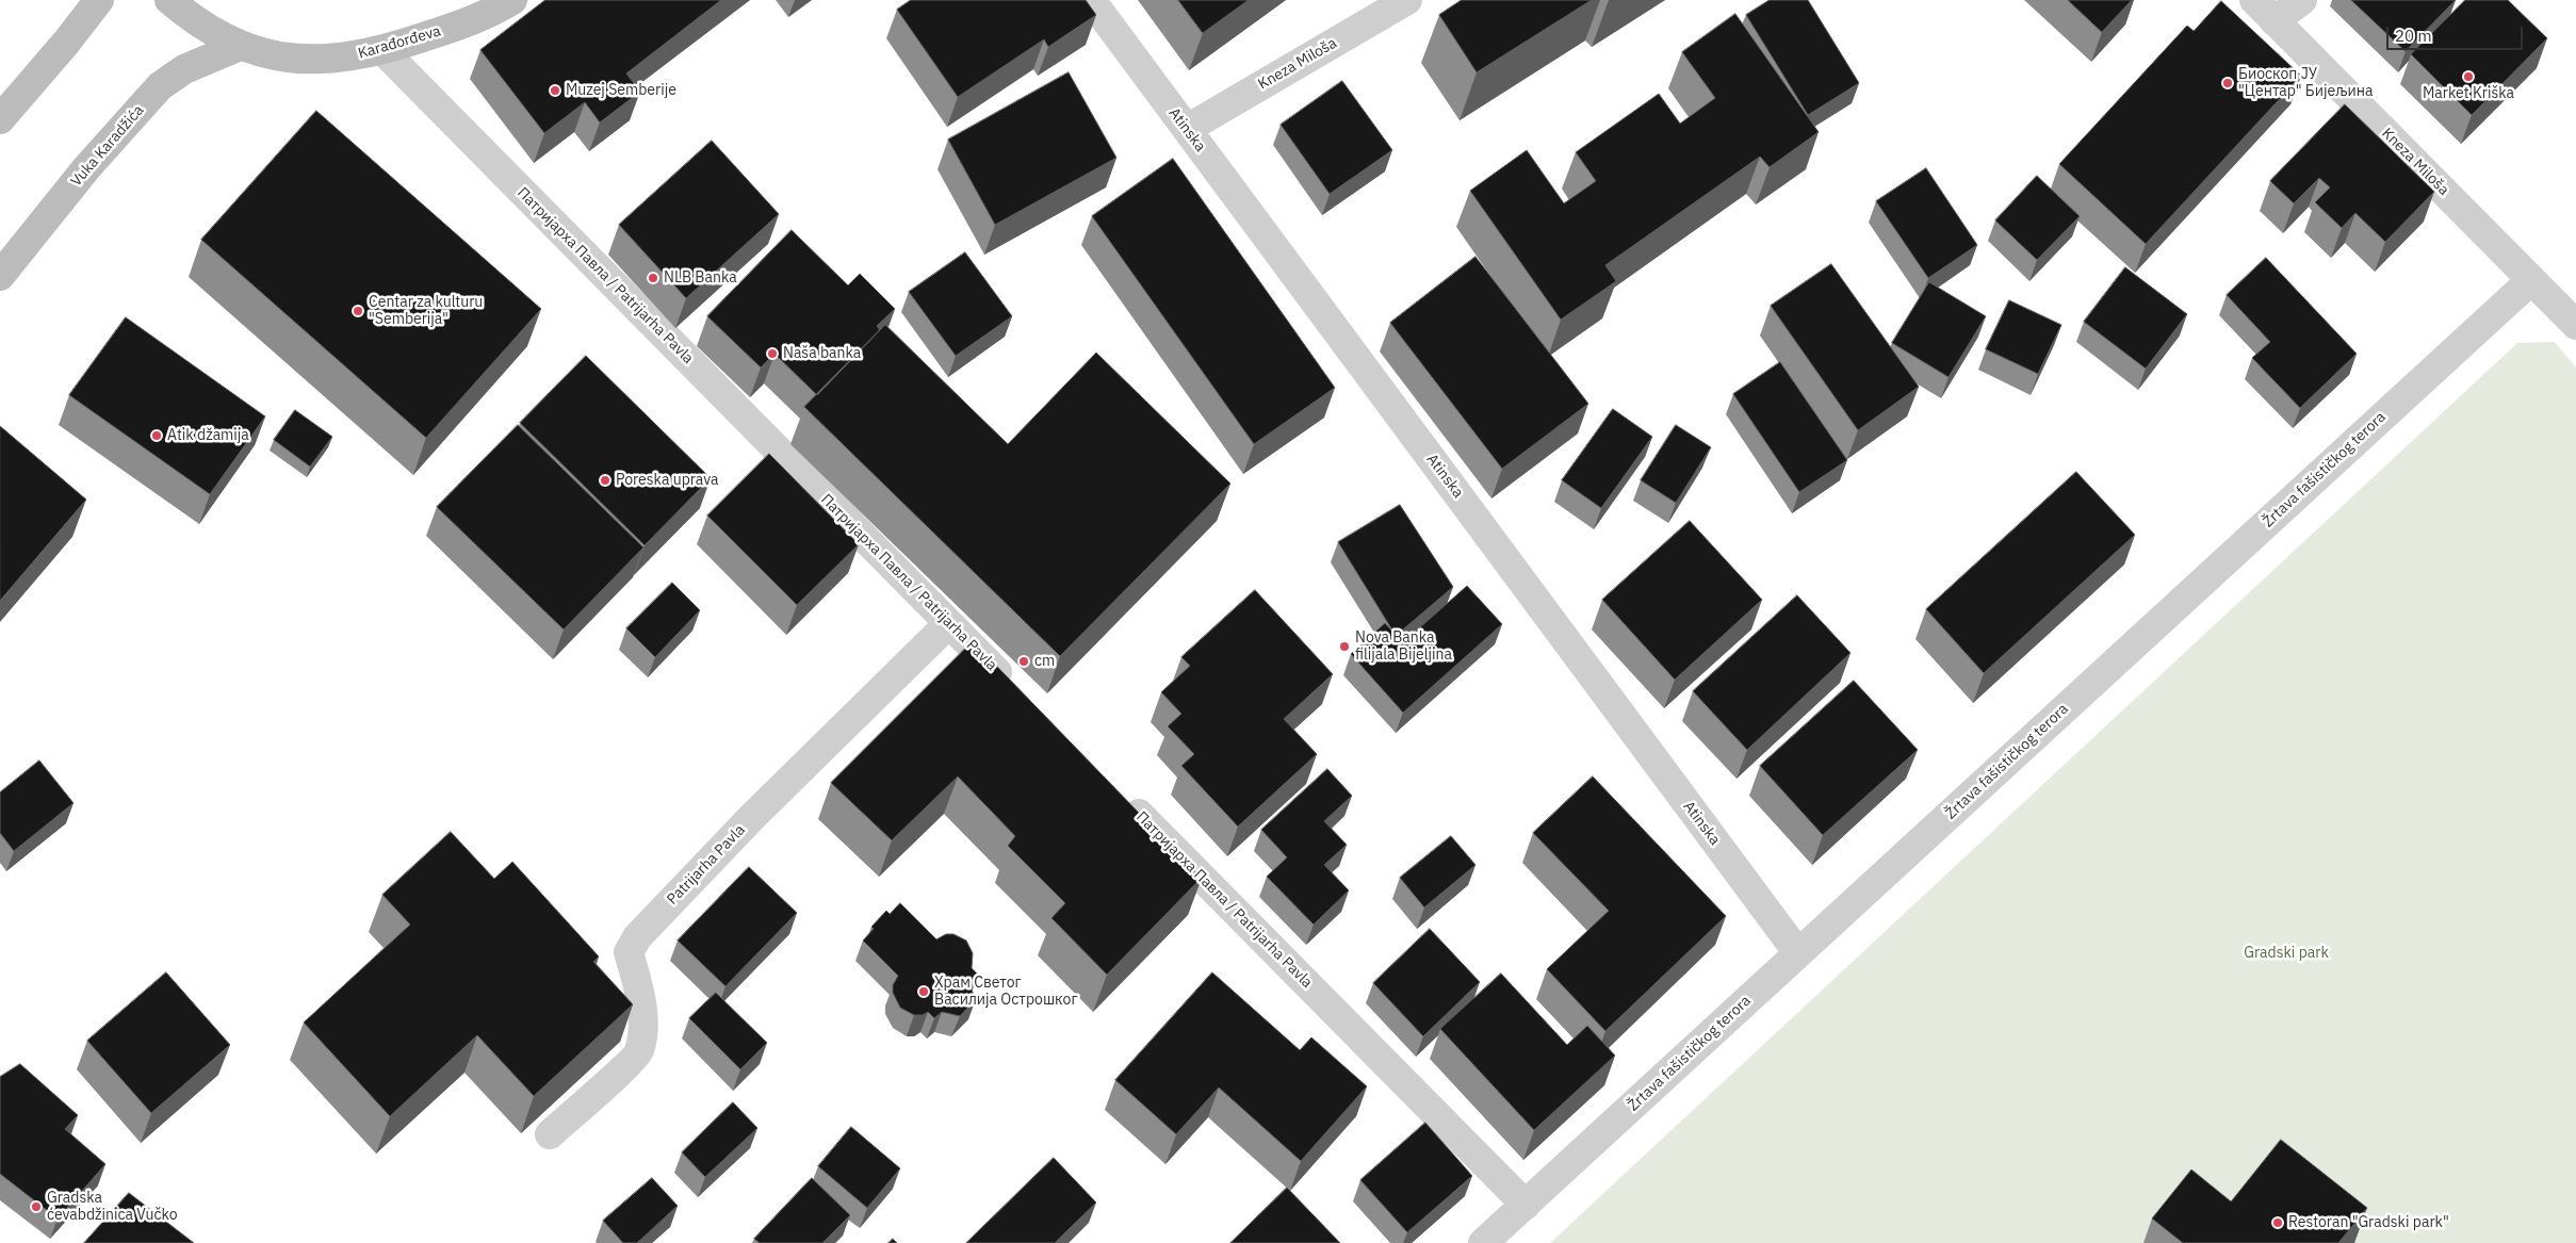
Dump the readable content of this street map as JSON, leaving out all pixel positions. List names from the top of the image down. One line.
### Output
{"streets":{"main road":["Karađorđeva","Vuka Karadžića"],"street":["Kneza Miloša","Atinska","Патријарха Павла / Patrijarha Pavla","Žrtava fašističkog terora","Patrijarha Pavla"]},"crossings":[["Karađorđeva","Vuka Karadžića"],["Karađorđeva","Патријарха Павла / Patrijarha Pavla"],["Kneza Miloša","Atinska"],["Kneza Miloša","Žrtava fašističkog terora"],["Atinska","Žrtava fašističkog terora"],["Патријарха Павла / Patrijarha Pavla","Žrtava fašističkog terora"],["Патријарха Павла / Patrijarha Pavla","Patrijarha Pavla"]],"parks":["Gradski park"],"places":["Market Kriška","Биоскоп ЈУ \"Центар\" Бијељина","Muzej Semberije","NLB Banka","Centar za kulturu \"Semberija\"","Naša banka","Atik džamija","Poreska uprava","Nova Banka filijala Bijeljina","cm","Храм Светог Василија Острошког","Gradska ćevabdžinica Vučko","Restoran \"Gradski park\""],"scale_bar":"20 m"}
